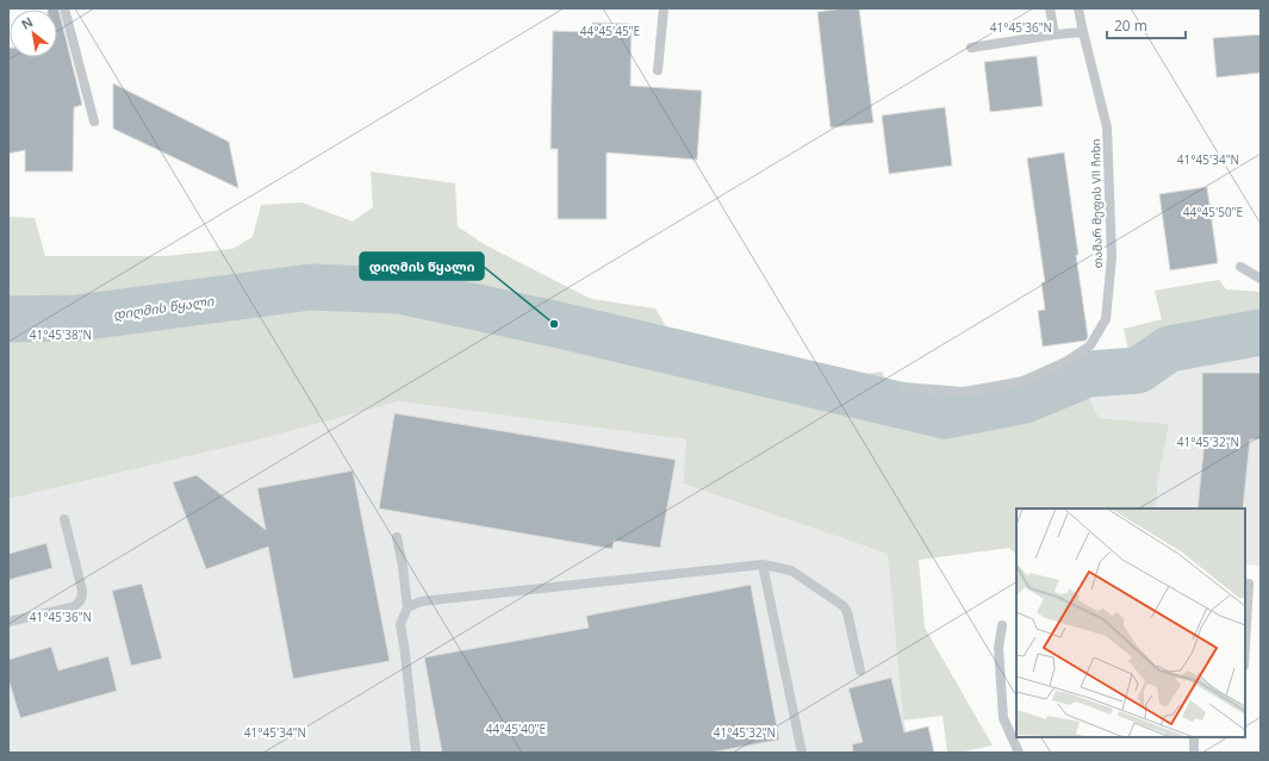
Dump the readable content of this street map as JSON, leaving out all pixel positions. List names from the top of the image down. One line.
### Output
{"streets":{"lane":["თამარ მეფის VII ჩიხი"]},"water":["დიღმის წყალი"],"places":["დიღმის წყალი"],"scale_bar":"20 m","north":"top left","coordinates":["41°45'36\"N","44°45'45\"E","41°45'34\"N","44°45'50\"E","41°45'38\"N","41°45'32\"N","44°45'40\"E"]}
